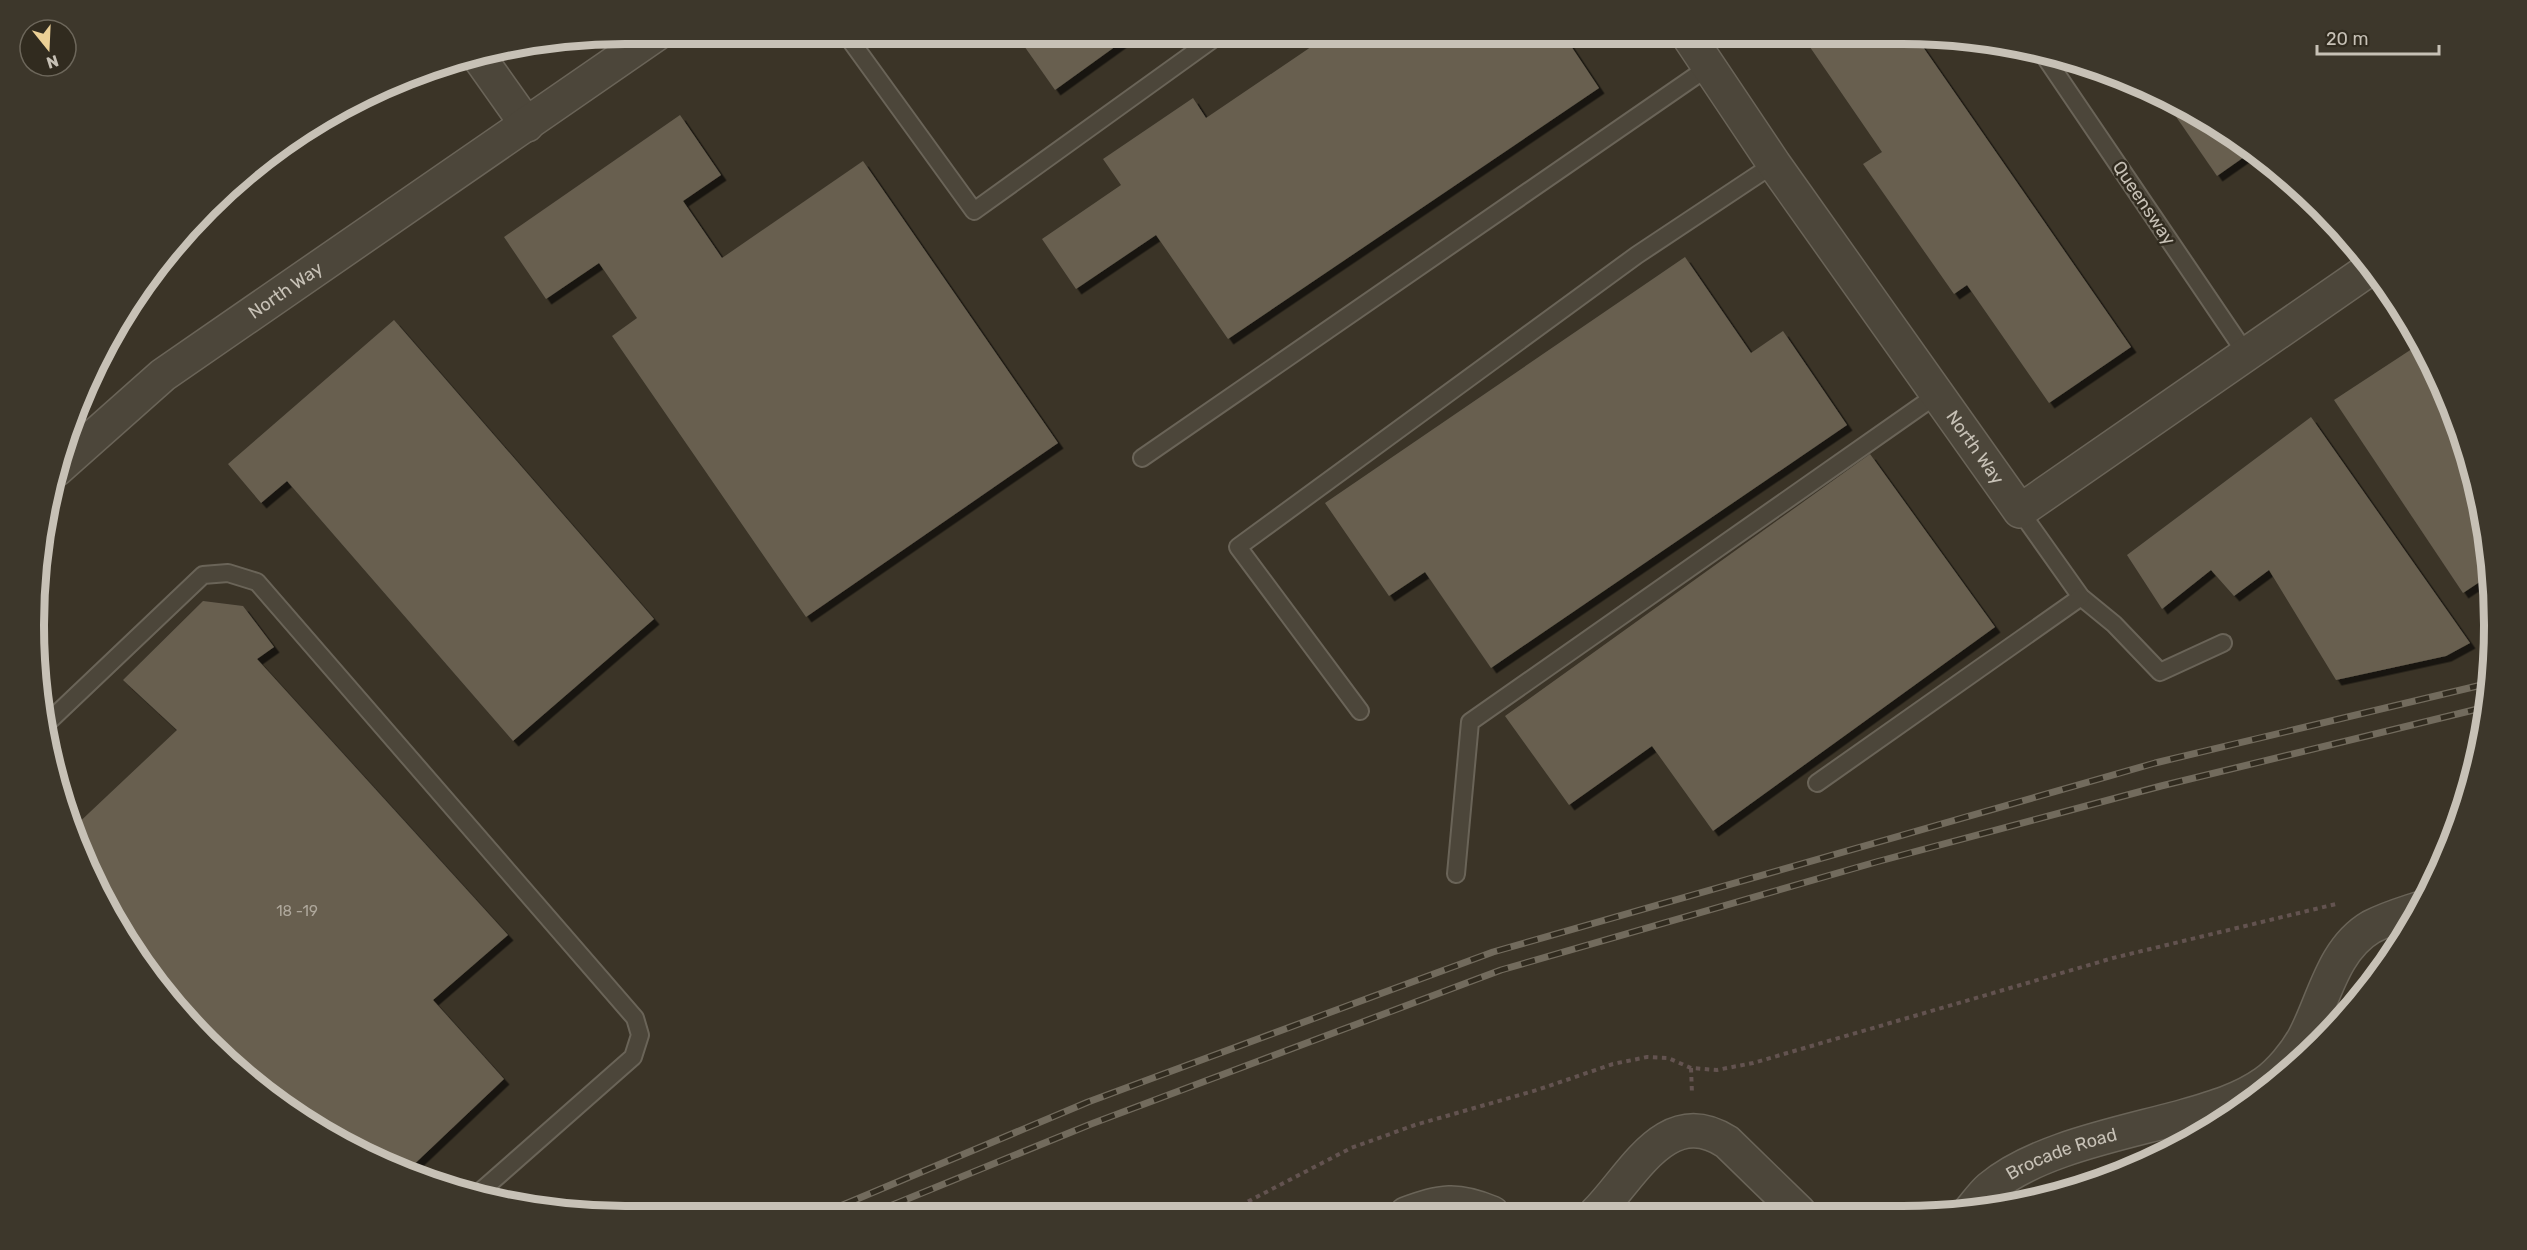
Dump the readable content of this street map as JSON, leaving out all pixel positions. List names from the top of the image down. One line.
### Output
{"streets":{"street":["North Way","Brocade Road"],"lane":["Queensway"]},"house_numbers":["18 -19"],"scale_bar":"20 m","north":"bottom"}
